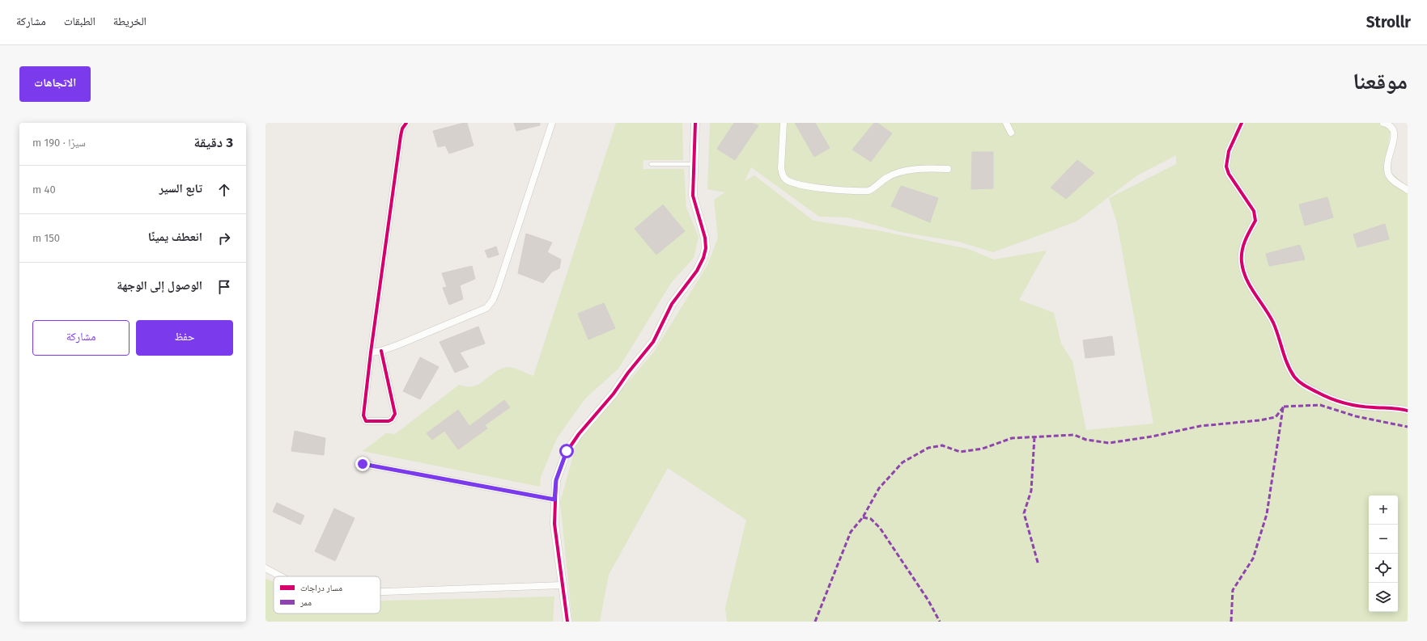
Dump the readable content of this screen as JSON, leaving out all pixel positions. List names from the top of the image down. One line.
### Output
{"legend":["مسار دراجات","ممر"],"page":{"header":"Strollr","nav":["الخريطة","الطبقات","مشاركة"],"title":"موقعنا","buttons":["الاتجاهات",["حفظ","مشاركة"]],"heading":["3 دقيقة","سيرًا · 190 m"],"list":[["تابع السير","40 m"],["انعطف يمينًا","150 m"],"الوصول إلى الوجهة"],"map_buttons":["+","−"]}}
